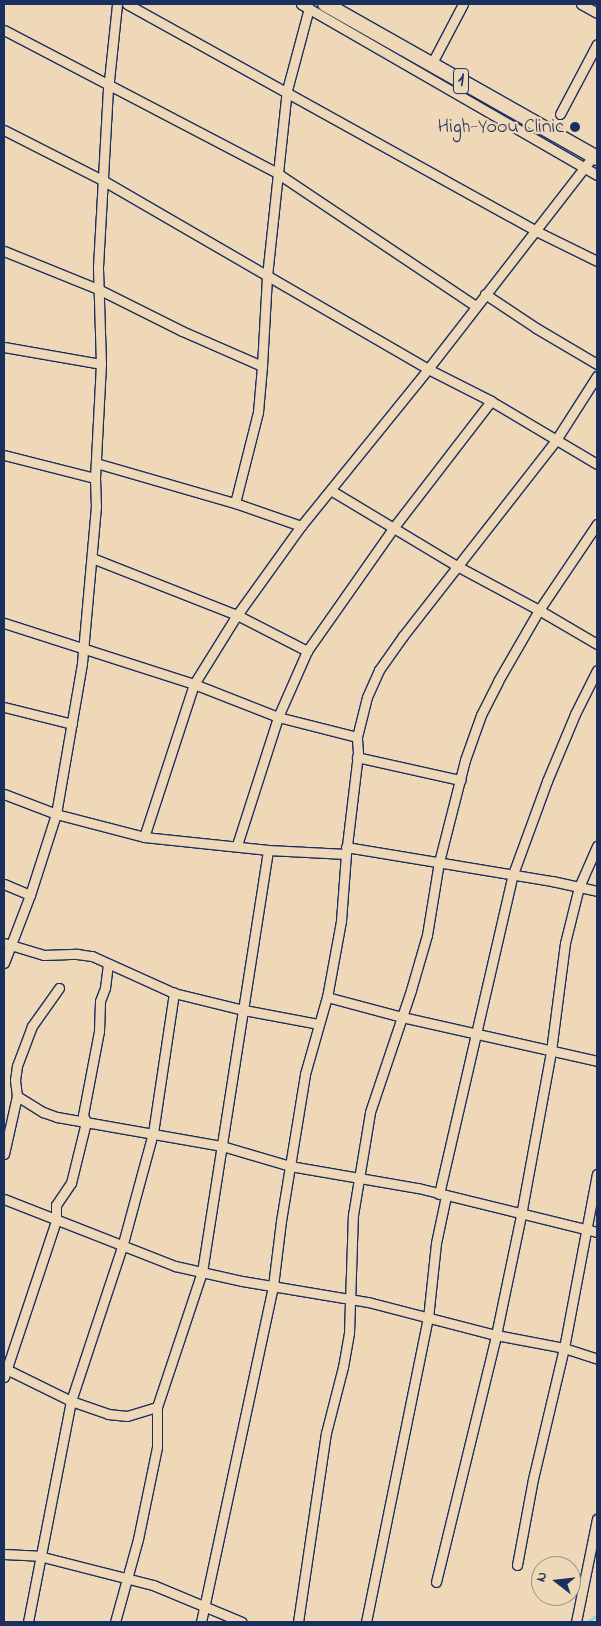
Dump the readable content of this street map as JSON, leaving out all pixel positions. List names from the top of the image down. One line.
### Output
{"streets":{"main road":["1"]},"places":["High-Yoou Clinic"],"north":"left"}
